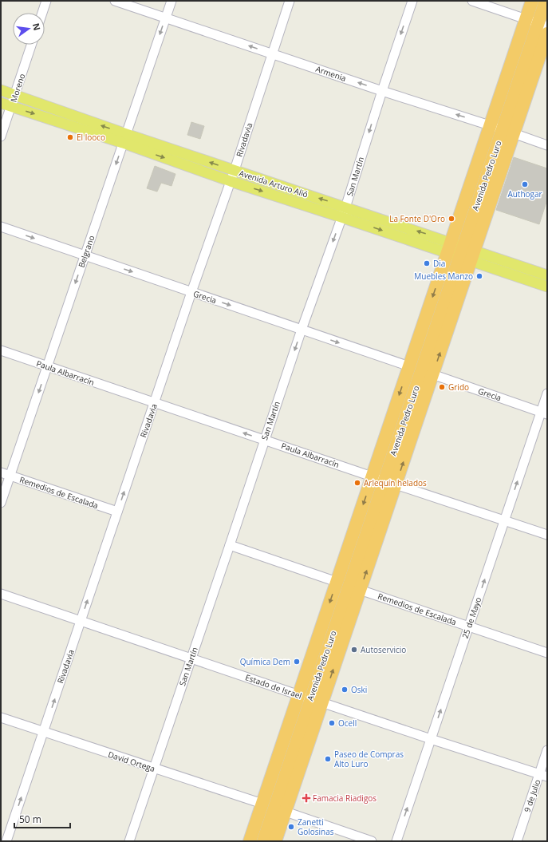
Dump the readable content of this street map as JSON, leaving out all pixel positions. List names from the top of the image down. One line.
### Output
{"streets":{"highway":["Avenida Pedro Luro"],"main road":["Avenida Arturo Alió"],"street":["Armenia","Moreno","Rivadavia","San Martín","Belgrano","Grecia","Paula Albarracín","Remedios de Escalada","25 de Mayo","Estado de Israel","David Ortega","9 de Julio"]},"crossings":[["Armenia","Rivadavia"],["Armenia","Avenida Pedro Luro"],["Armenia","San Martín"],["Armenia","Belgrano"],["Moreno","Avenida Arturo Alió"],["Rivadavia","Avenida Arturo Alió"],["Rivadavia","Grecia"],["Rivadavia","Paula Albarracín"],["Rivadavia","Remedios de Escalada"],["Rivadavia","Estado de Israel"],["Rivadavia","David Ortega"],["Avenida Pedro Luro","Avenida Arturo Alió"],["Avenida Pedro Luro","Grecia"],["Avenida Pedro Luro","Paula Albarracín"],["Avenida Pedro Luro","Remedios de Escalada"],["Avenida Pedro Luro","Estado de Israel"],["Avenida Pedro Luro","David Ortega"],["San Martín","Avenida Arturo Alió"],["San Martín","Grecia"],["San Martín","Paula Albarracín"],["San Martín","Estado de Israel"],["San Martín","David Ortega"],["Avenida Arturo Alió","Belgrano"],["Belgrano","Grecia"],["Belgrano","Paula Albarracín"],["Belgrano","Remedios de Escalada"],["Grecia","25 de Mayo"],["Paula Albarracín","25 de Mayo"],["Remedios de Escalada","25 de Mayo"],["25 de Mayo","Estado de Israel"],["Estado de Israel","9 de Julio"]],"one_way":["Armenia","Rivadavia","San Martín","Belgrano","Grecia","25 de Mayo"],"places":{"other":["El looco","Authogar","La Fonte D'Oro","Dia","Muebles Manzo","Grido","Arlequín helados","Autoservicio","Química Dem","Oski","Ocell","Paseo de Compras Alto Luro","Zanetti Golosinas"],"health":["Famacia Riadigos"]},"scale_bar":"50 m","north":"right"}
